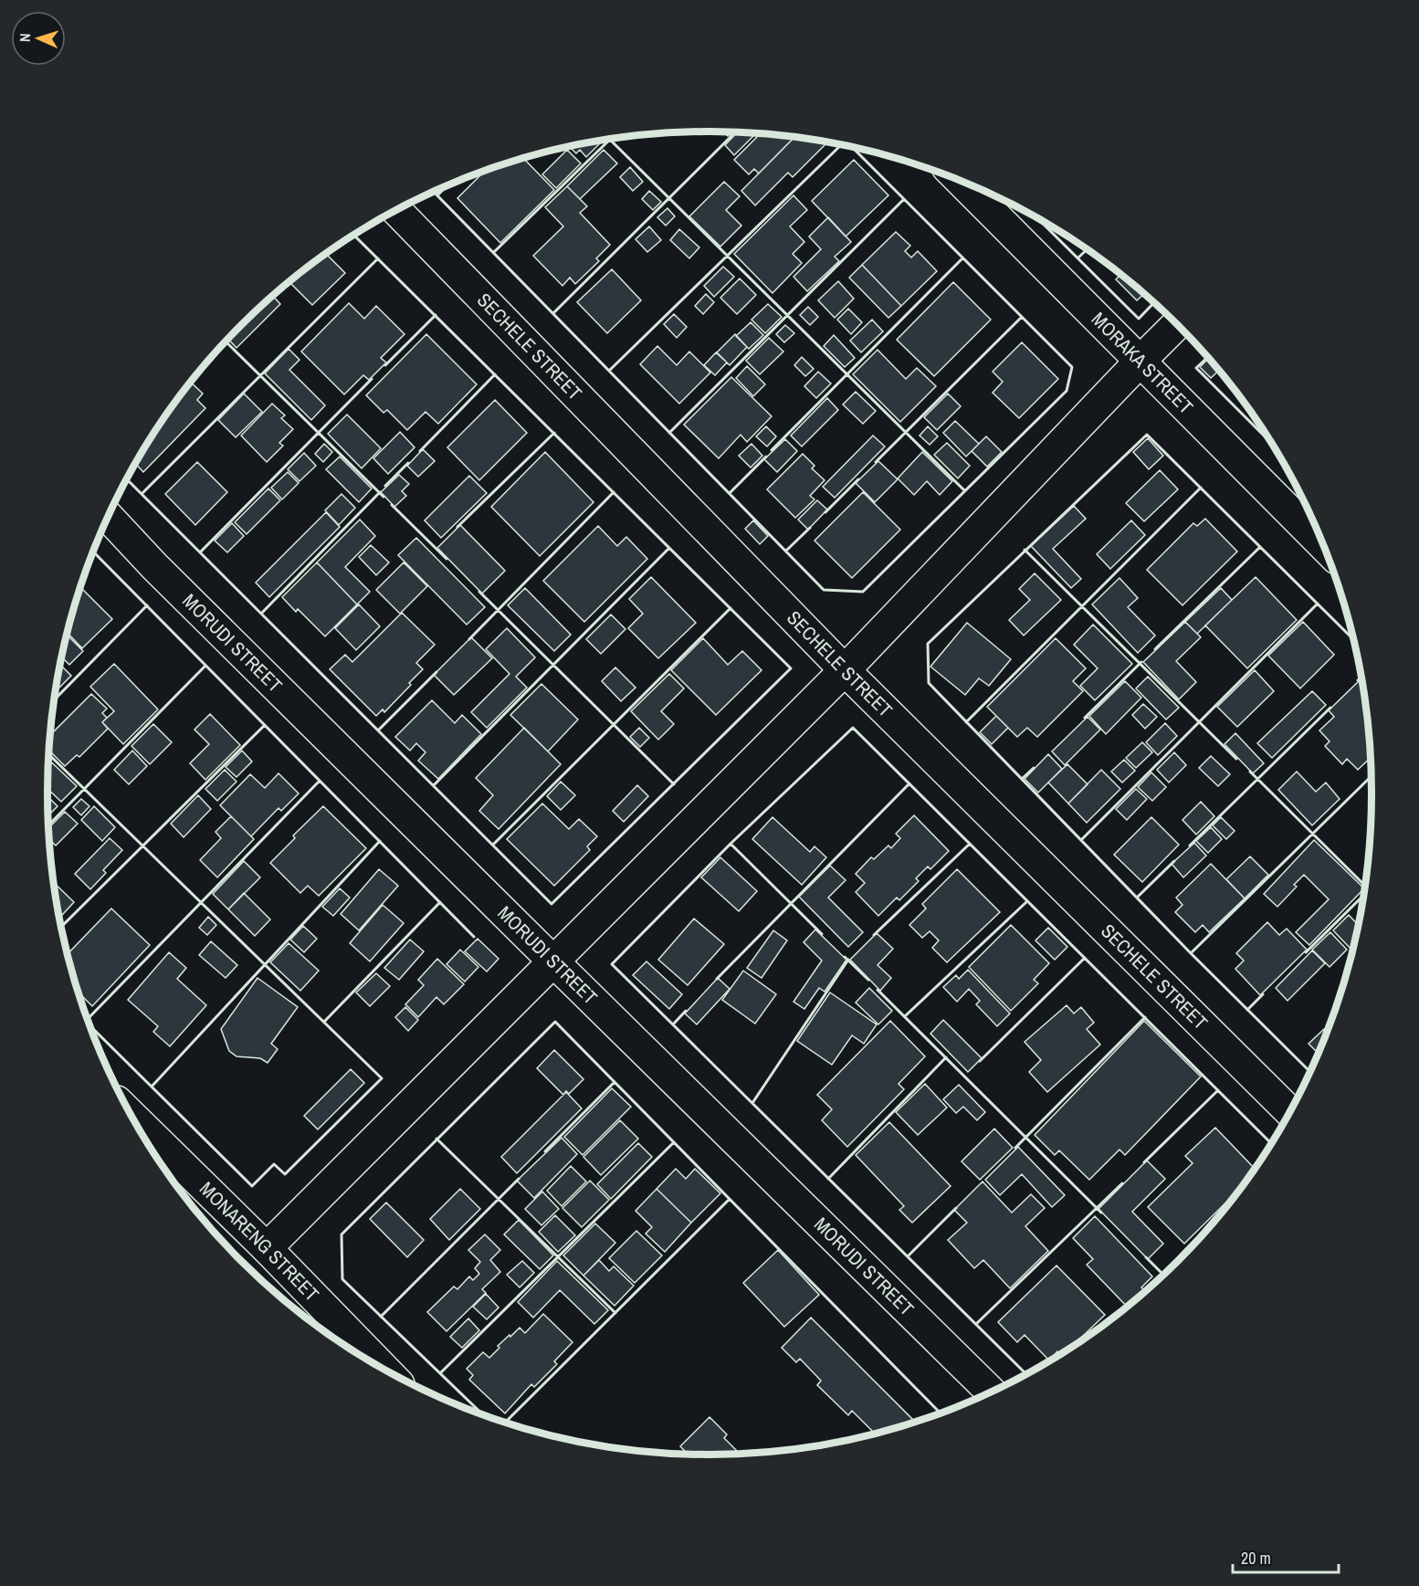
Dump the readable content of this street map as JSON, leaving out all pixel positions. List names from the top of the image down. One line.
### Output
{"streets":{"street":["SECHELE STREET","MORAKA STREET","MORUDI STREET","MONARENG STREET"]},"scale_bar":"20 m","north":"left"}
